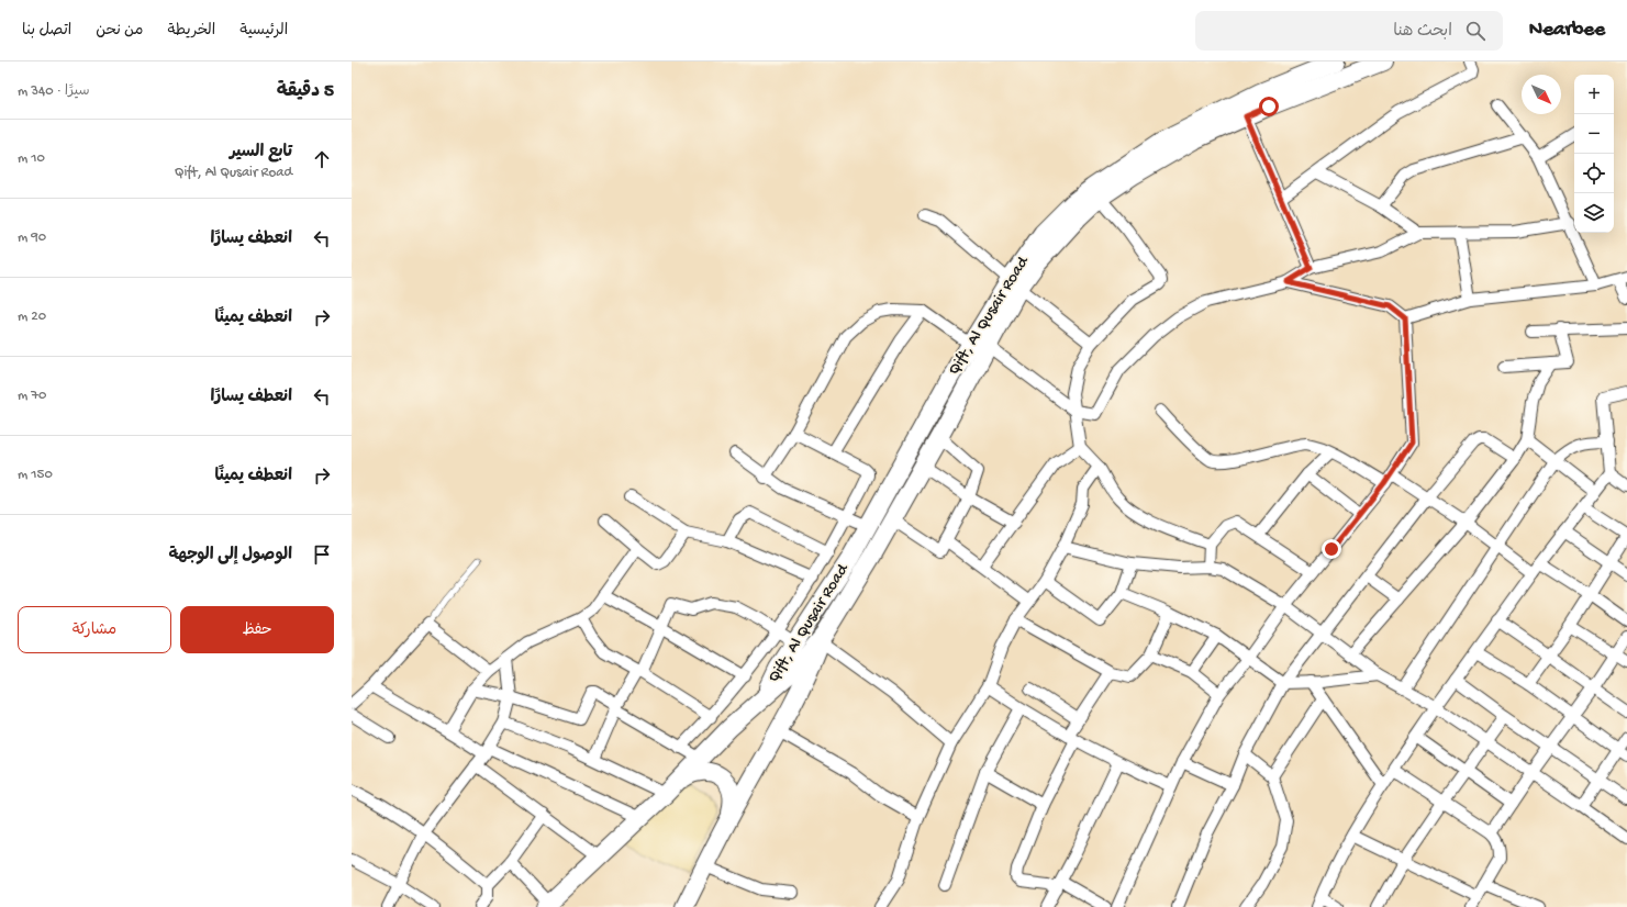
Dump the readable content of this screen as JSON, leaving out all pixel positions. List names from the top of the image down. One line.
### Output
{"streets":{"main road":["Qift, Al Qusair Road"]},"north":"bottom right","page":{"header":"Nearbee","search":"ابحث هنا","nav":["الرئيسية","الخريطة","من نحن","اتصل بنا"],"heading":["5 دقيقة","سيرًا · 340 m"],"map_buttons":["+","−"],"list":[["تابع السير","Qift, Al Qusair Road","10 m"],["انعطف يسارًا","90 m"],["انعطف يمينًا","20 m"],["انعطف يسارًا","70 m"],["انعطف يمينًا","150 m"],"الوصول إلى الوجهة"],"buttons":["حفظ","مشاركة"]}}
